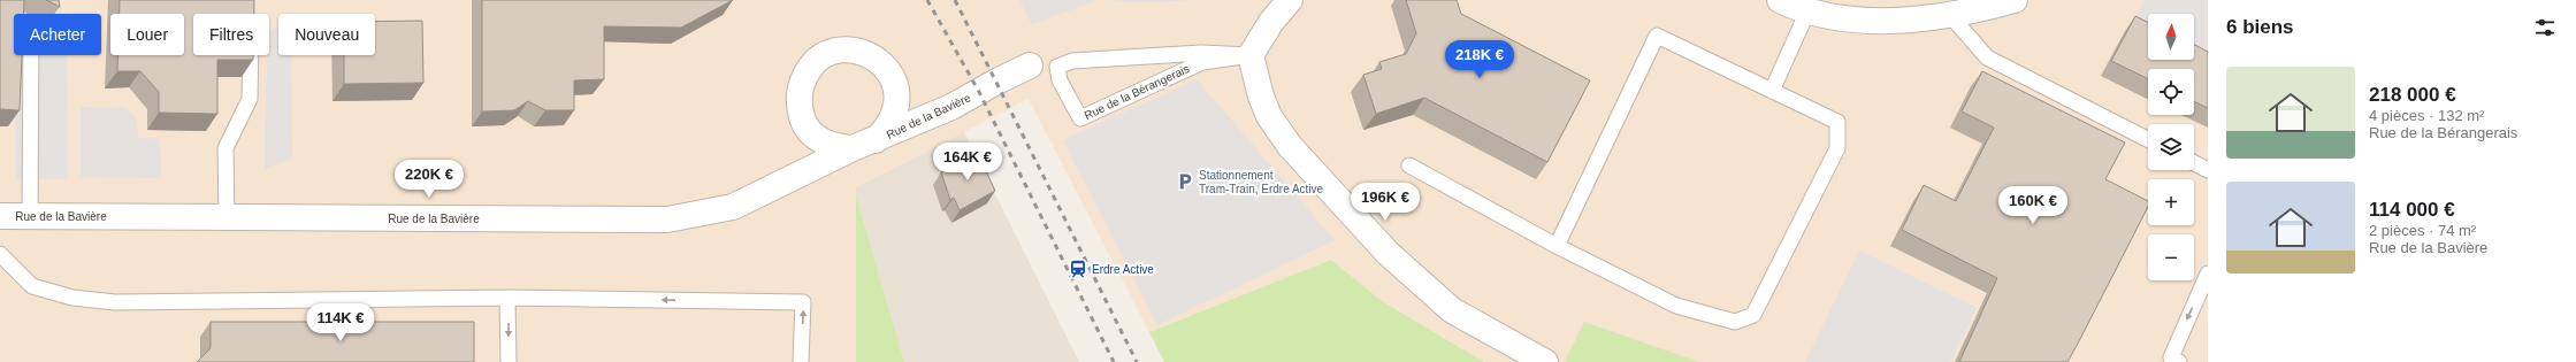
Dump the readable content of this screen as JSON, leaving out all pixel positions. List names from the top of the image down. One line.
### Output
{"streets":{"street":["Rue de la Bavière"],"lane":["Rue de la Bérangerais"]},"places":{"parking":["Stationnement Tram-Train, Erdre Active"],"station":["Erdre Active"]},"north":"top","page":{"heading":"6 biens","map_buttons":["+","−"],"chip":["Acheter","Louer","Filtres","Nouveau"],"price":["218K €","164K €","220K €","196K €","160K €","114K €"],"list":[{"name":"218 000 €","note":"4 pièces · 132 m² · Rue de la Bérangerais"},{"name":"114 000 €","note":"2 pièces · 74 m² · Rue de la Bavière"}]}}
